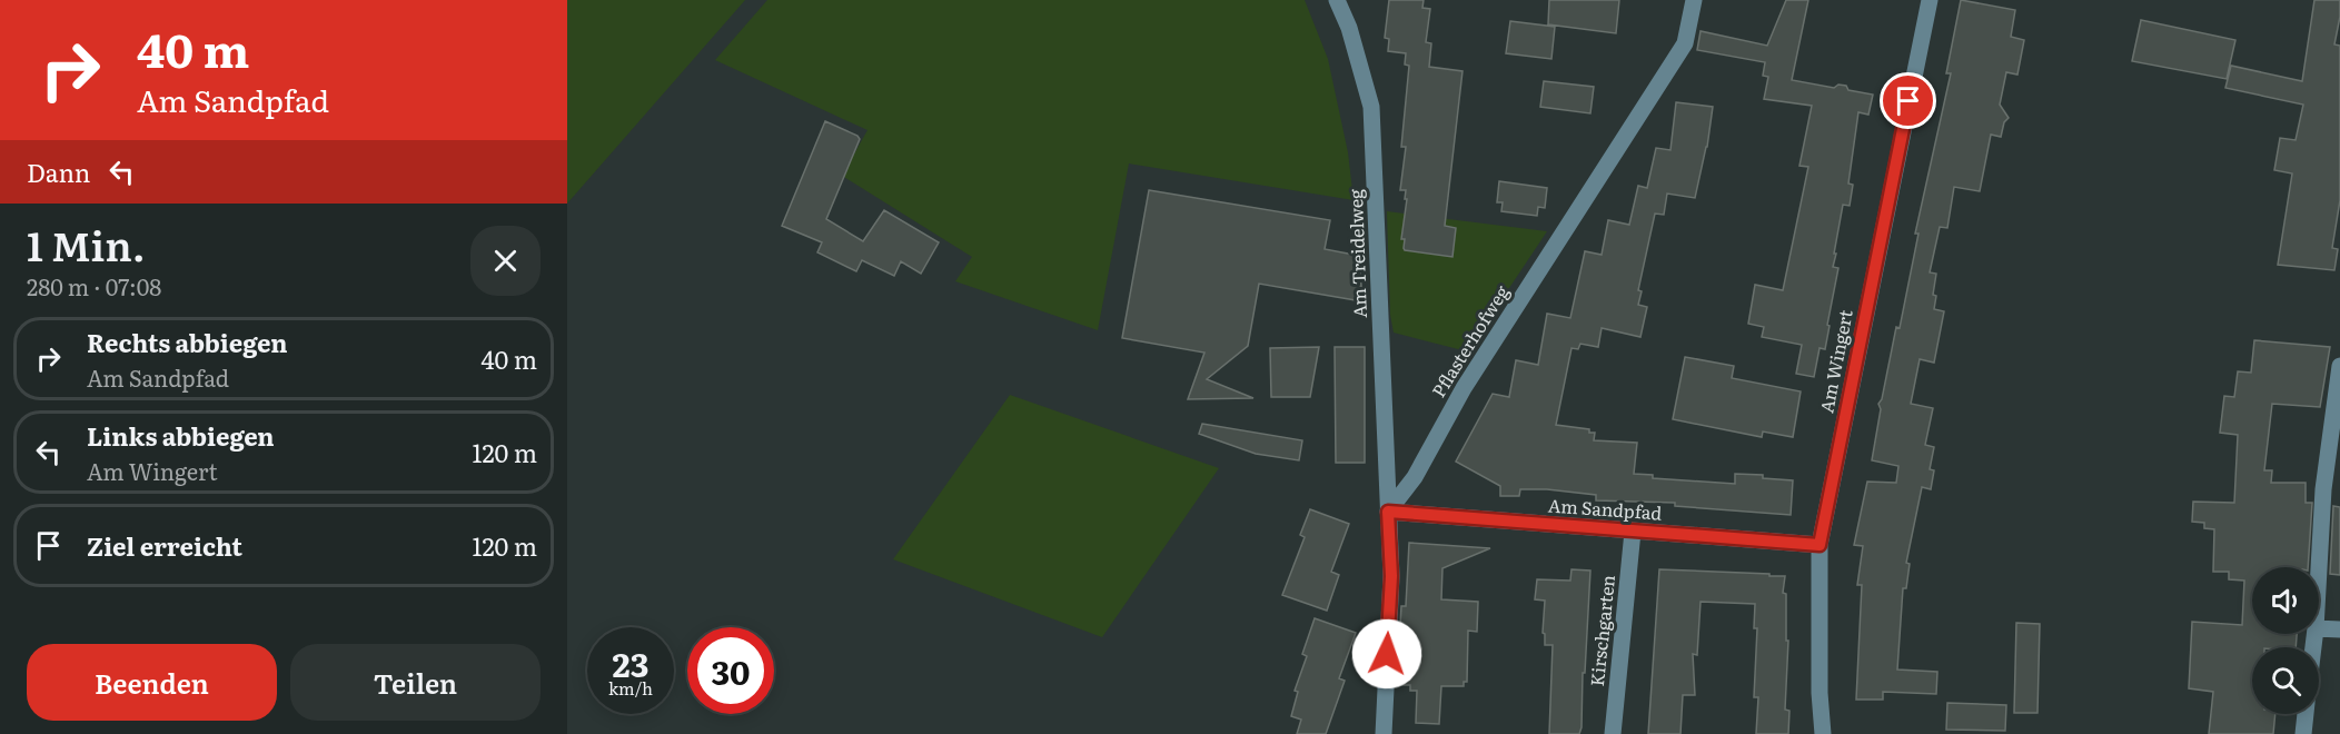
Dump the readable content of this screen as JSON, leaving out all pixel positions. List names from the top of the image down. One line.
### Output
{"streets":{"street":["Am Treidelweg","Pflasterhofweg","Am Wingert","Am Sandpfad","Kirschgarten"]},"crossings":[["Am Treidelweg","Pflasterhofweg"],["Am Treidelweg","Am Sandpfad"],["Pflasterhofweg","Am Sandpfad"],["Am Wingert","Am Sandpfad"],["Am Sandpfad","Kirschgarten"]],"page":{"turn":["40 m","Am Sandpfad"],"then":"Dann","heading":["1 Min.","280 m · 07:08"],"list":[{"name":"Rechts abbiegen","note":"Am Sandpfad","value":"40 m"},{"name":"Links abbiegen","note":"Am Wingert","value":"120 m"},{"name":"Ziel erreicht","value":"120 m"}],"speed":"23 km/h","limit":"30","buttons":["Beenden","Teilen"]}}
